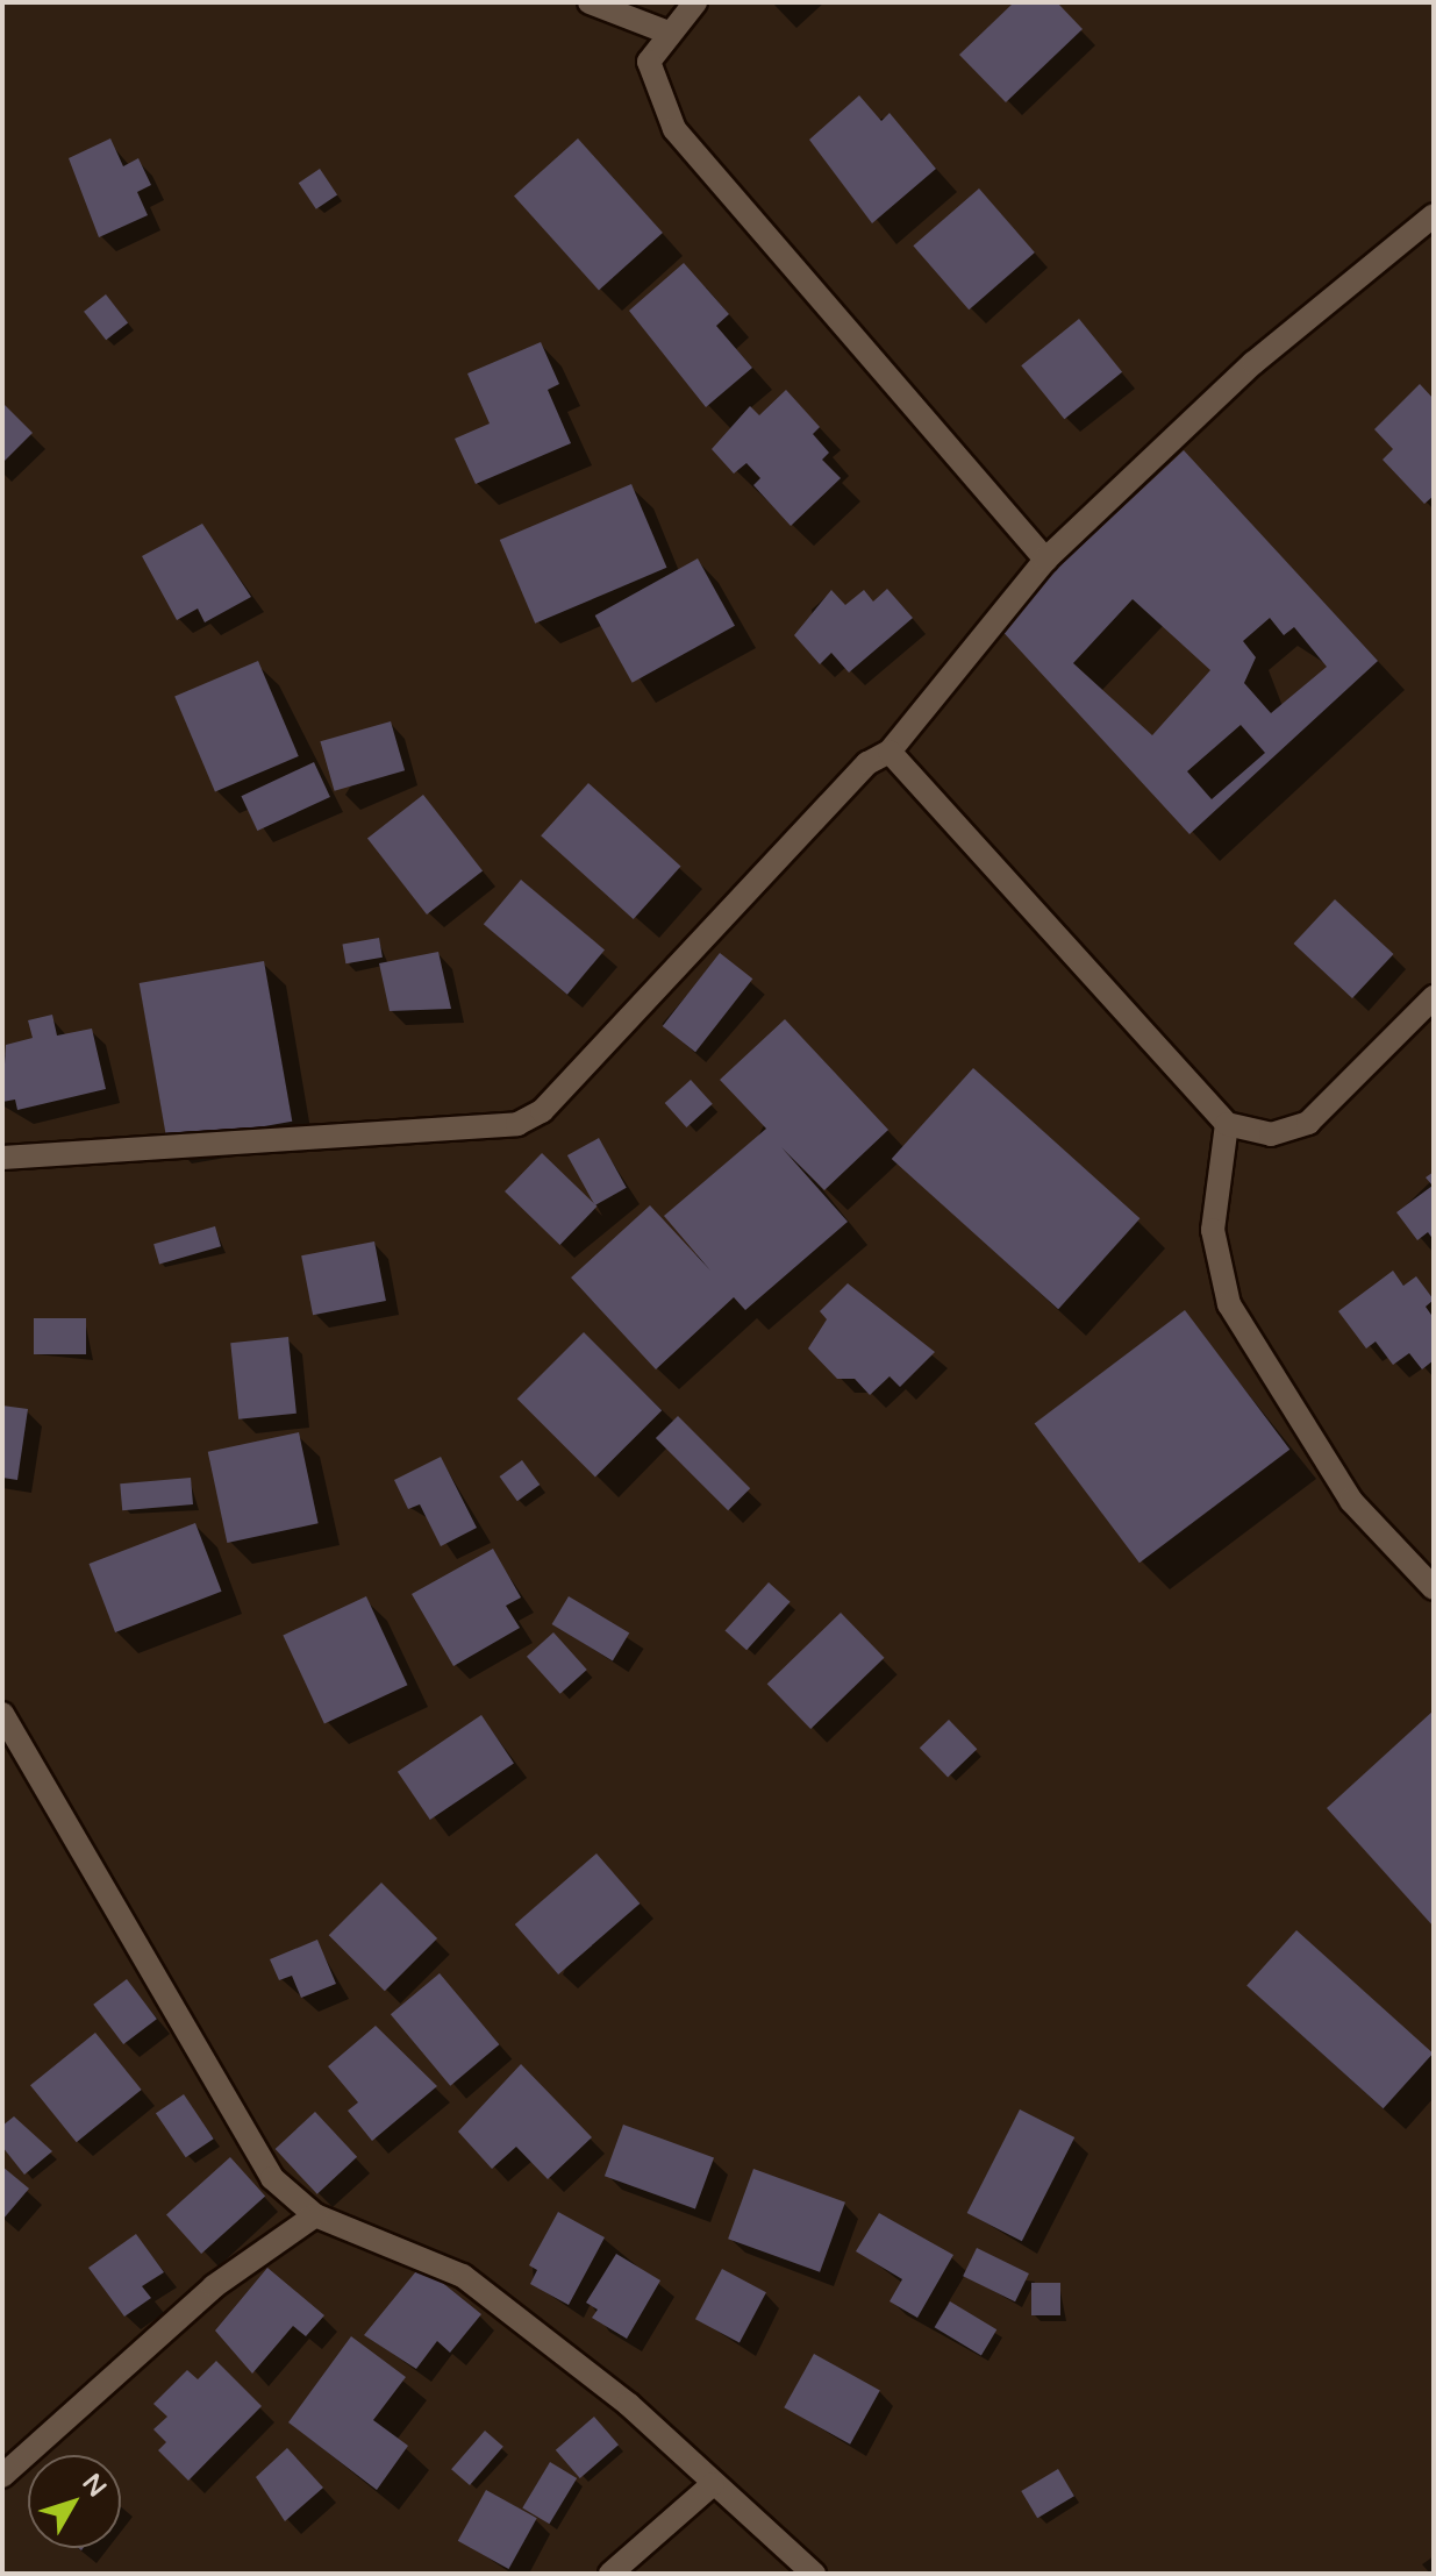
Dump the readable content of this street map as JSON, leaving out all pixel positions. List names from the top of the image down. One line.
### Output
{"north":"top right"}
